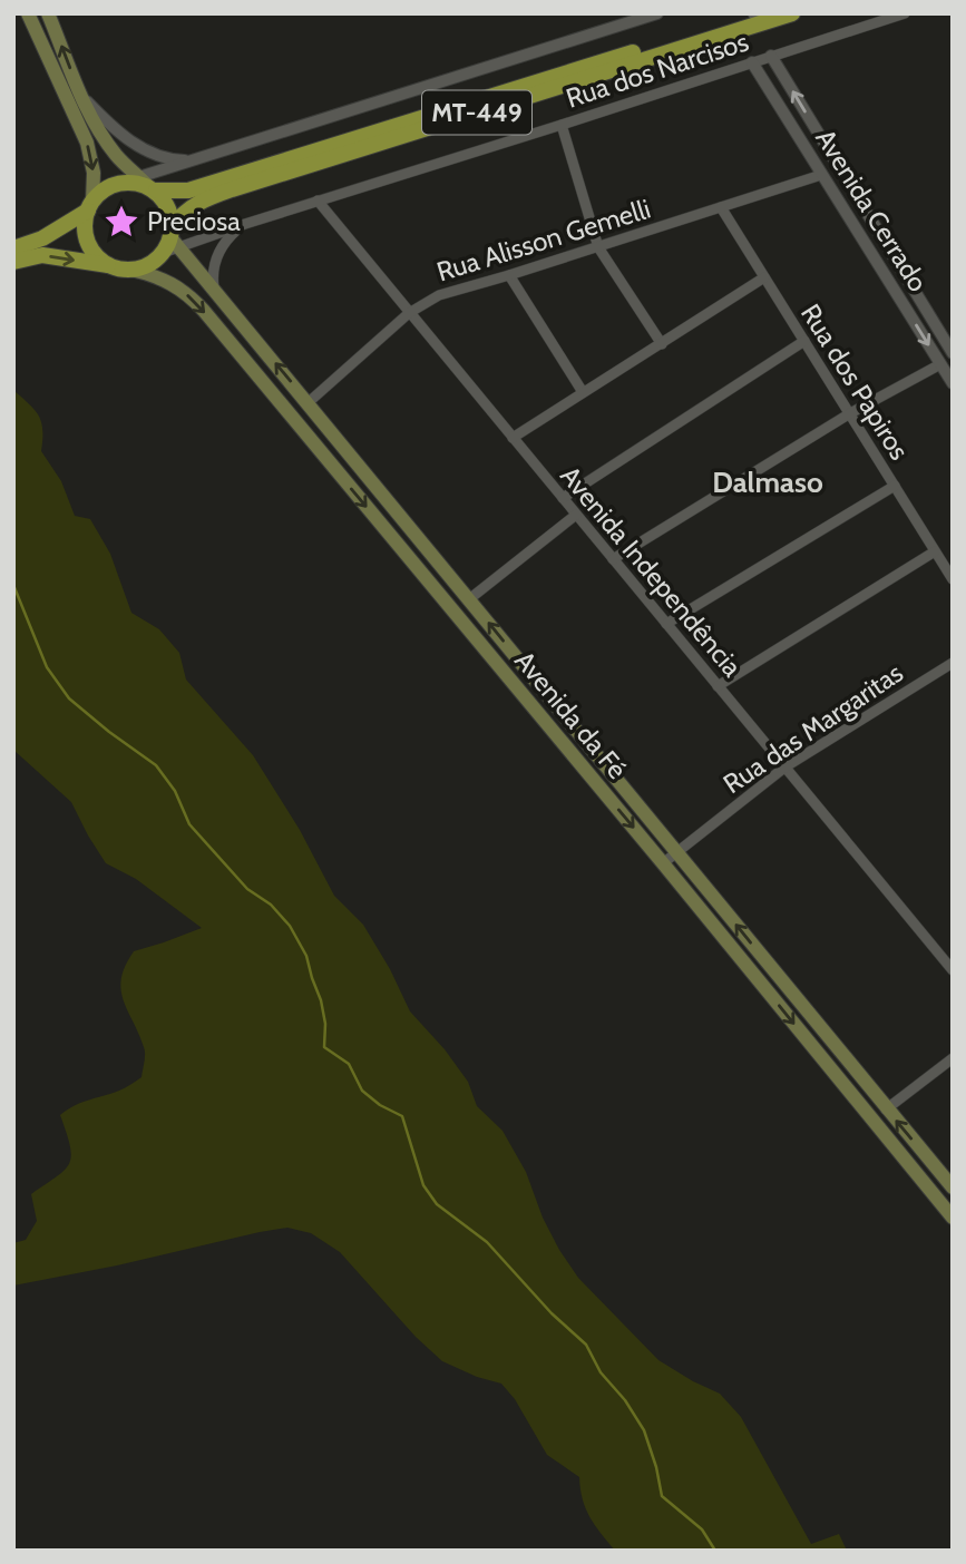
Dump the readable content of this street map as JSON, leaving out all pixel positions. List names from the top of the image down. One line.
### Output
{"streets":{"main road":["MT-449","Avenida da Fé"],"street":["Rua dos Narcisos","Avenida Cerrado","Rua Alisson Gemelli","Rua dos Papiros","Avenida Independência","Rua das Margaritas"]},"crossings":[["Rua dos Narcisos","MT-449"],["Rua dos Narcisos","Avenida Cerrado"],["Rua dos Narcisos","Avenida Independência"],["Rua dos Narcisos","Avenida da Fé"],["MT-449","Avenida da Fé"],["Avenida Cerrado","Rua Alisson Gemelli"],["Rua Alisson Gemelli","Rua dos Papiros"],["Rua Alisson Gemelli","Avenida Independência"],["Rua Alisson Gemelli","Avenida da Fé"],["Avenida Independência","Rua das Margaritas"],["Avenida da Fé","Rua das Margaritas"]],"districts":["Dalmaso"],"places":{"place":["Preciosa"]}}
